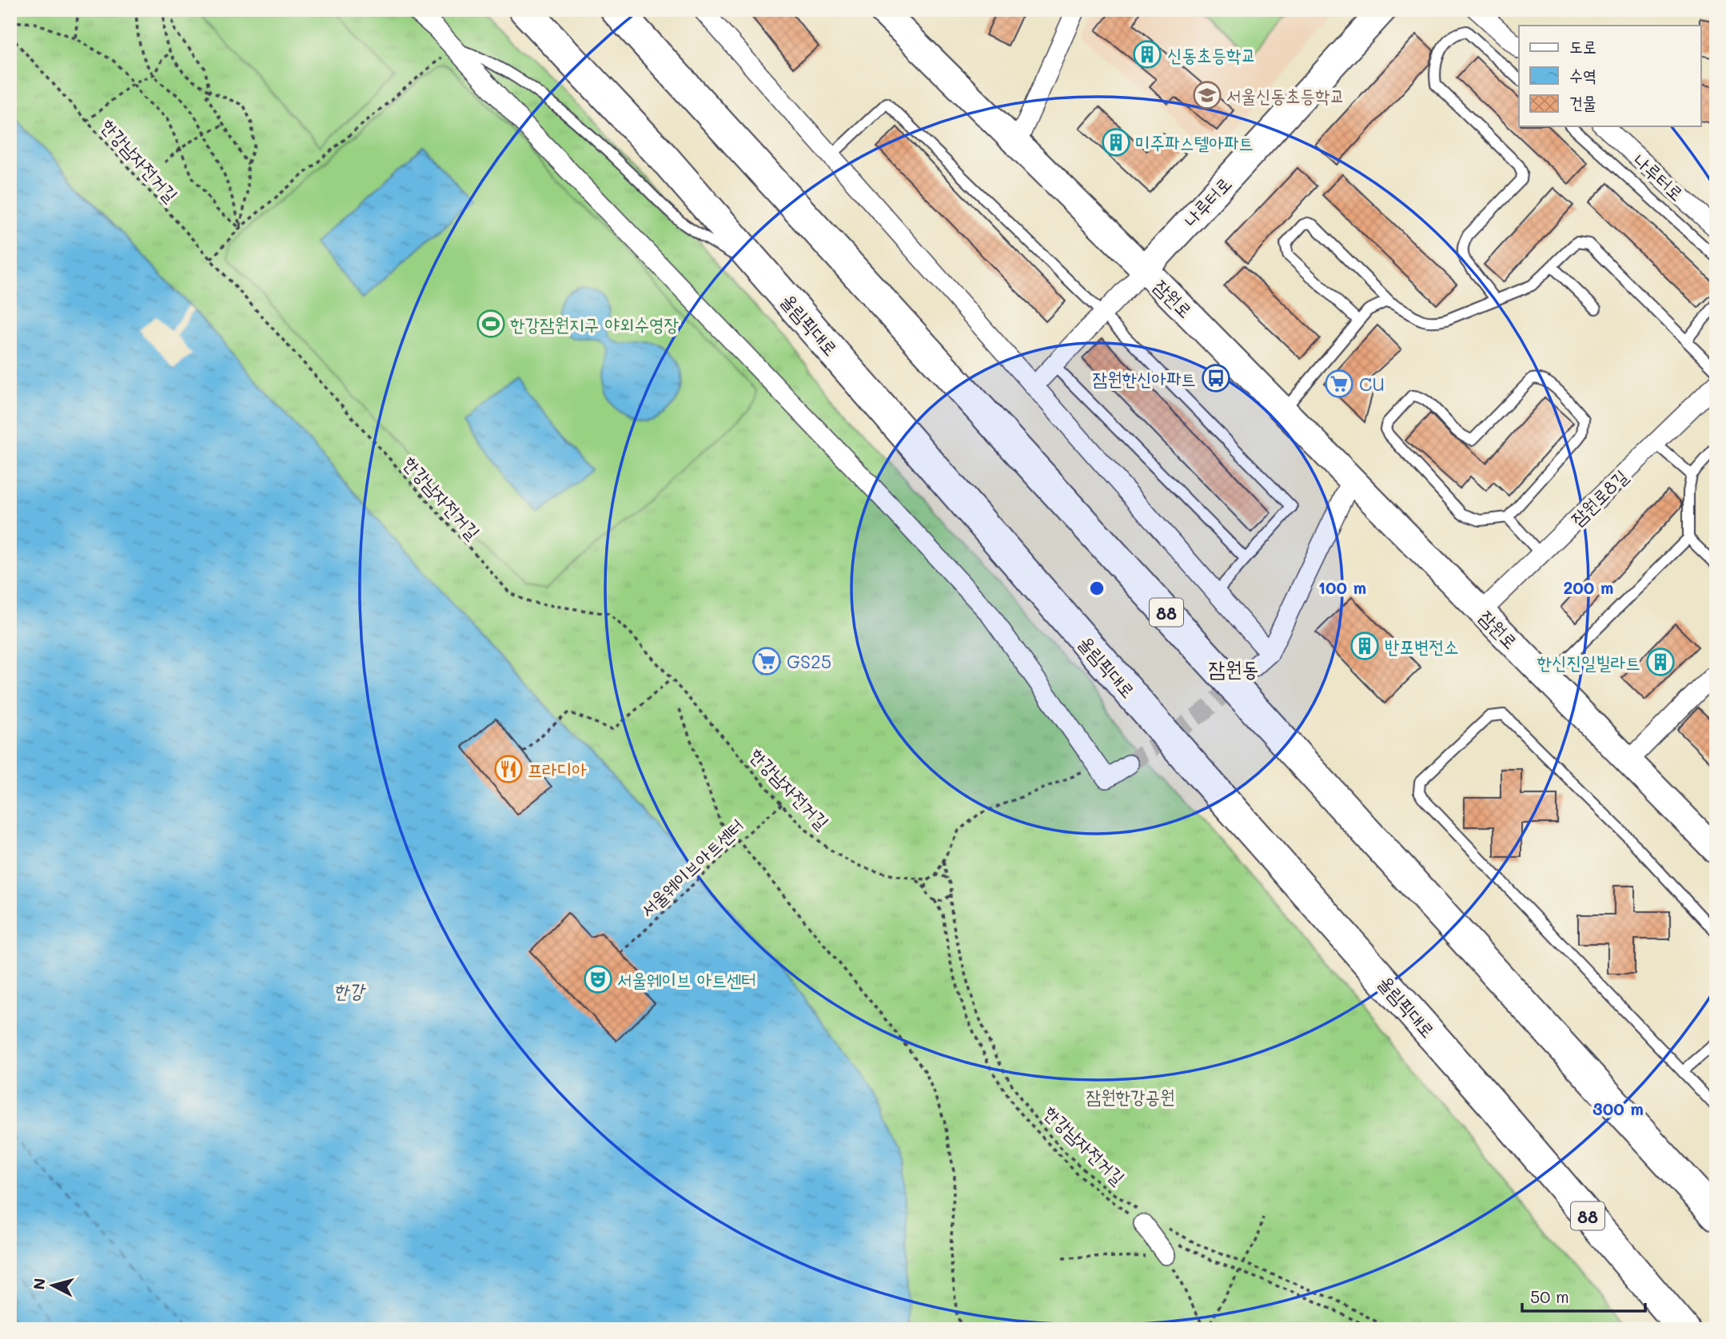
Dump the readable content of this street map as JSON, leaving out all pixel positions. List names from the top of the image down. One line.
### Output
{"streets":{"highway":["올림픽대로","88"],"main road":["나루터로","잠원로"],"street":["잠원로8길"],"path":["한강남자전거길","서울웨이브아트센터"]},"crossings":[["한강남자전거길","서울웨이브아트센터"],["나루터로","잠원로"],["잠원로","잠원로8길"]],"districts":["잠원동"],"water":["한강"],"parks":["잠원한강공원"],"places":{"building":["신동초등학교","미주파스텔아파트","반포변전소","한신진일빌라트"],"school or university":["서울신동초등학교"],"sports":["한강잠원지구 야외수영장"],"bus stop":["잠원한신아파트"],"supermarket":["CU","GS25"],"restaurant":["프라디아"],"theatre":["서울웨이브 아트센터"]},"legend":["도로","수역","건물"],"scale_bar":"50 m","north":"left","rings":["100 m","200 m","300 m"]}
